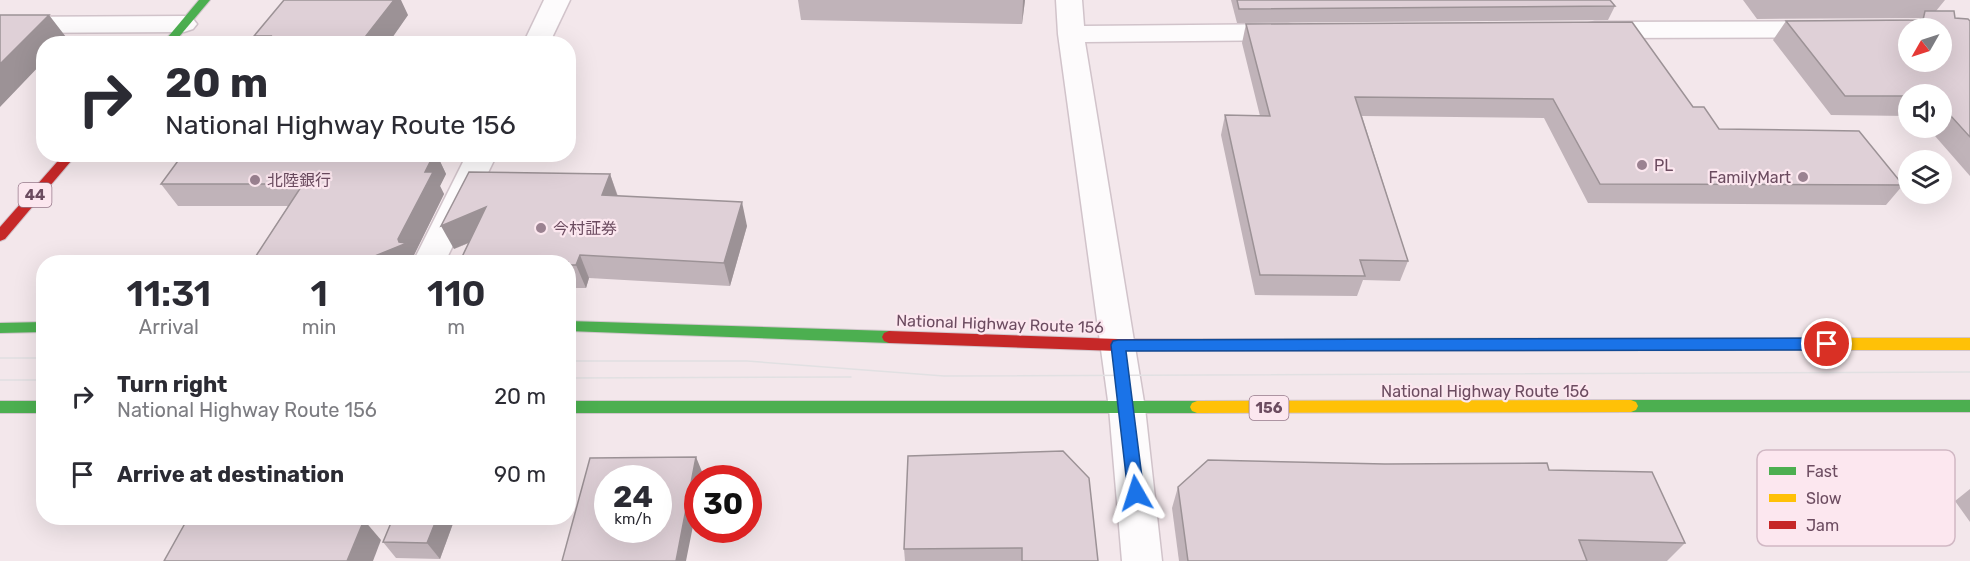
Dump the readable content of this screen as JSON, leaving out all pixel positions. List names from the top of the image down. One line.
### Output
{"streets":{"main road":["44","National Highway Route 156","156"]},"places":["PL","FamilyMart","北陸銀行","今村証券"],"legend":["Fast","Slow","Jam"],"north":"bottom left","page":{"turn":["20 m","National Highway Route 156"],"eta":["11:31","Arrival","1","min","110","m"],"list":[{"name":"Turn right","note":"National Highway Route 156","value":"20 m"},{"name":"Arrive at destination","value":"90 m"}],"speed":"24 km/h","limit":"30"}}
